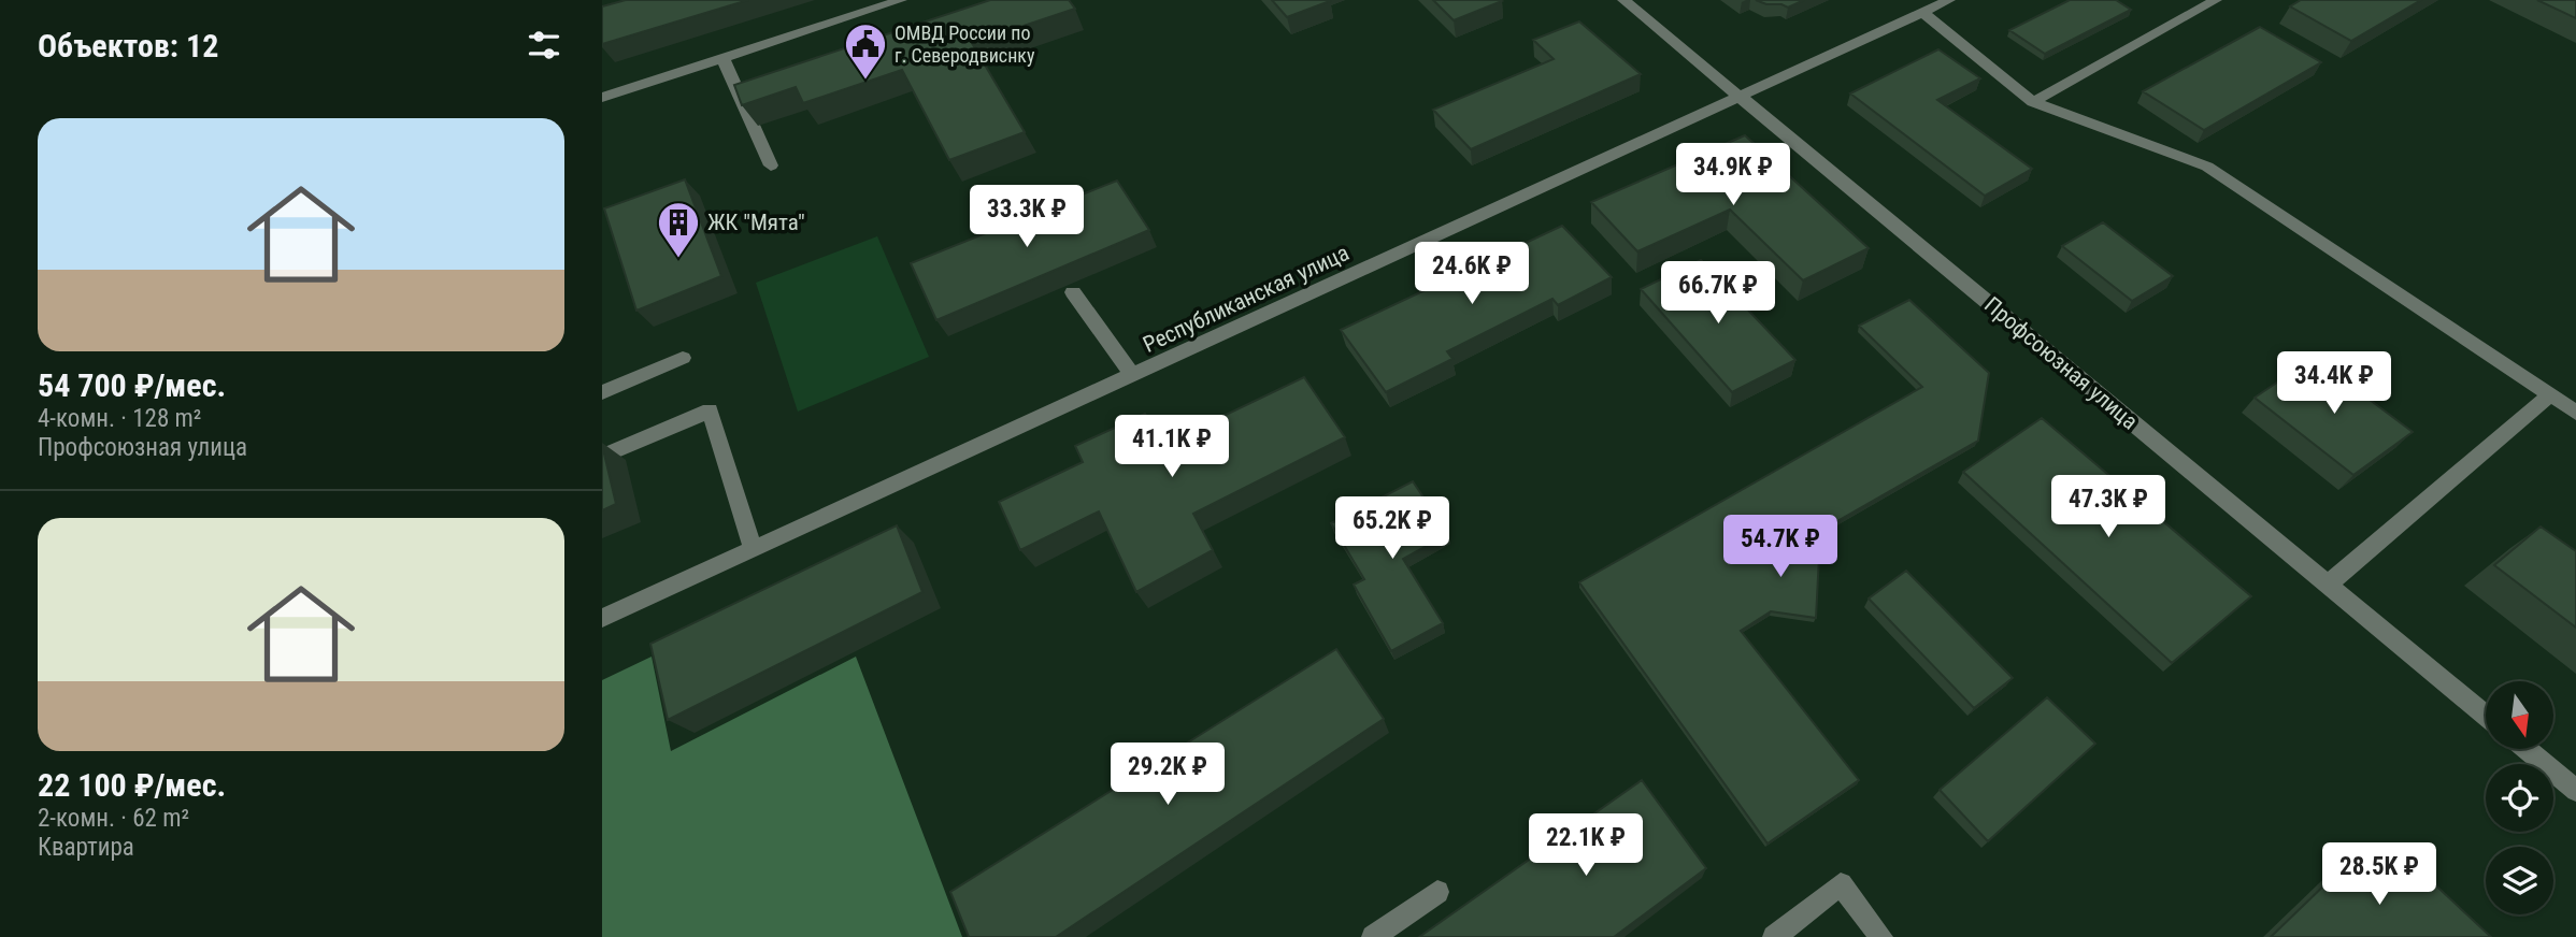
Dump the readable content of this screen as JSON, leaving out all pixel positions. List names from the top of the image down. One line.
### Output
{"streets":{"street":["Республиканская улица","Профсоюзная улица"]},"crossings":[["Республиканская улица","Профсоюзная улица"]],"places":{"public building":["ОМВД России по г. Северодвиснку"],"building":["ЖК \"Мята\""]},"north":"bottom","page":{"heading":"Объектов: 12","list":[{"name":"54 700 ₽/мес.","note":"4-комн. · 128 m² · Профсоюзная улица"},{"name":"22 100 ₽/мес.","note":"2-комн. · 62 m² · Квартира"}],"price":["34.9K ₽","33.3K ₽","24.6K ₽","66.7K ₽","34.4K ₽","41.1K ₽","47.3K ₽","65.2K ₽","54.7K ₽","29.2K ₽","22.1K ₽","28.5K ₽"]}}
